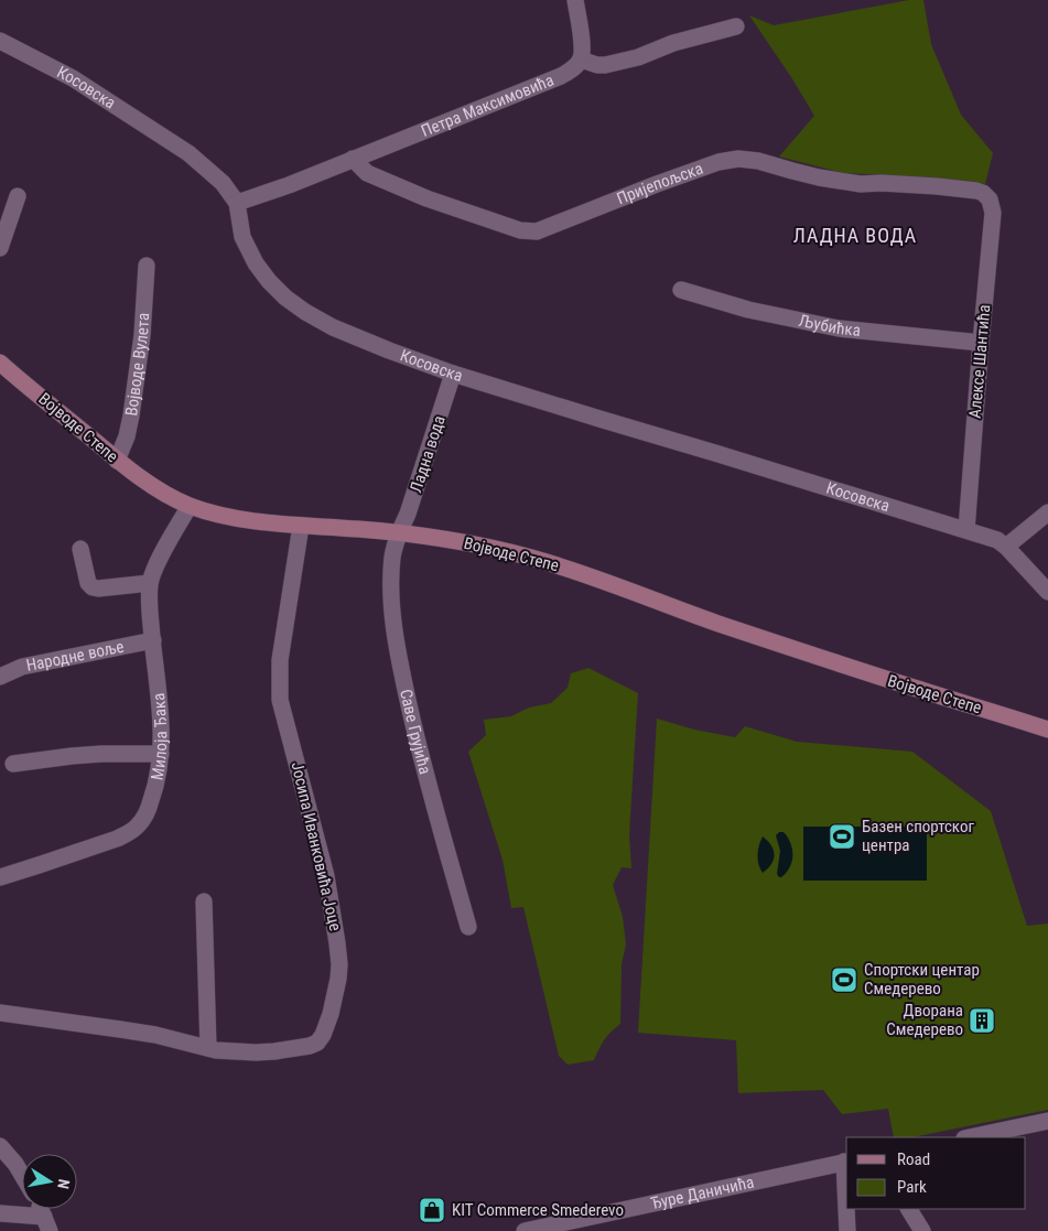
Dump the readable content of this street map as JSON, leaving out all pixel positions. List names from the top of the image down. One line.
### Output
{"streets":{"main road":["Војводе Степе"],"street":["Косовска","Петра Максимовића","Пријепољска","Љубићка","Алексе Шантића","Војводе Вулета","Ладна вода","Народне воље","Саве Грујића","Милоја Ђака","Јосипа Иванковића Јоце","Ђуре Даничића"]},"crossings":[["Косовска","Петра Максимовића"],["Косовска","Алексе Шантића"],["Косовска","Ладна вода"],["Петра Максимовића","Пријепољска"],["Пријепољска","Алексе Шантића"],["Љубићка","Алексе Шантића"],["Војводе Вулета","Војводе Степе"],["Војводе Степе","Ладна вода"],["Војводе Степе","Саве Грујића"],["Војводе Степе","Милоја Ђака"],["Војводе Степе","Јосипа Иванковића Јоце"],["Ладна вода","Саве Грујића"],["Народне воље","Милоја Ђака"]],"districts":["ЛАДНА ВОДА"],"places":{"sports":["Базен спортског центра","Спортски центар Смедерево"],"building":["Дворана Смедерево"],"shop":["KIT Commerce Smederevo"]},"legend":["Road","Park"],"north":"right"}
